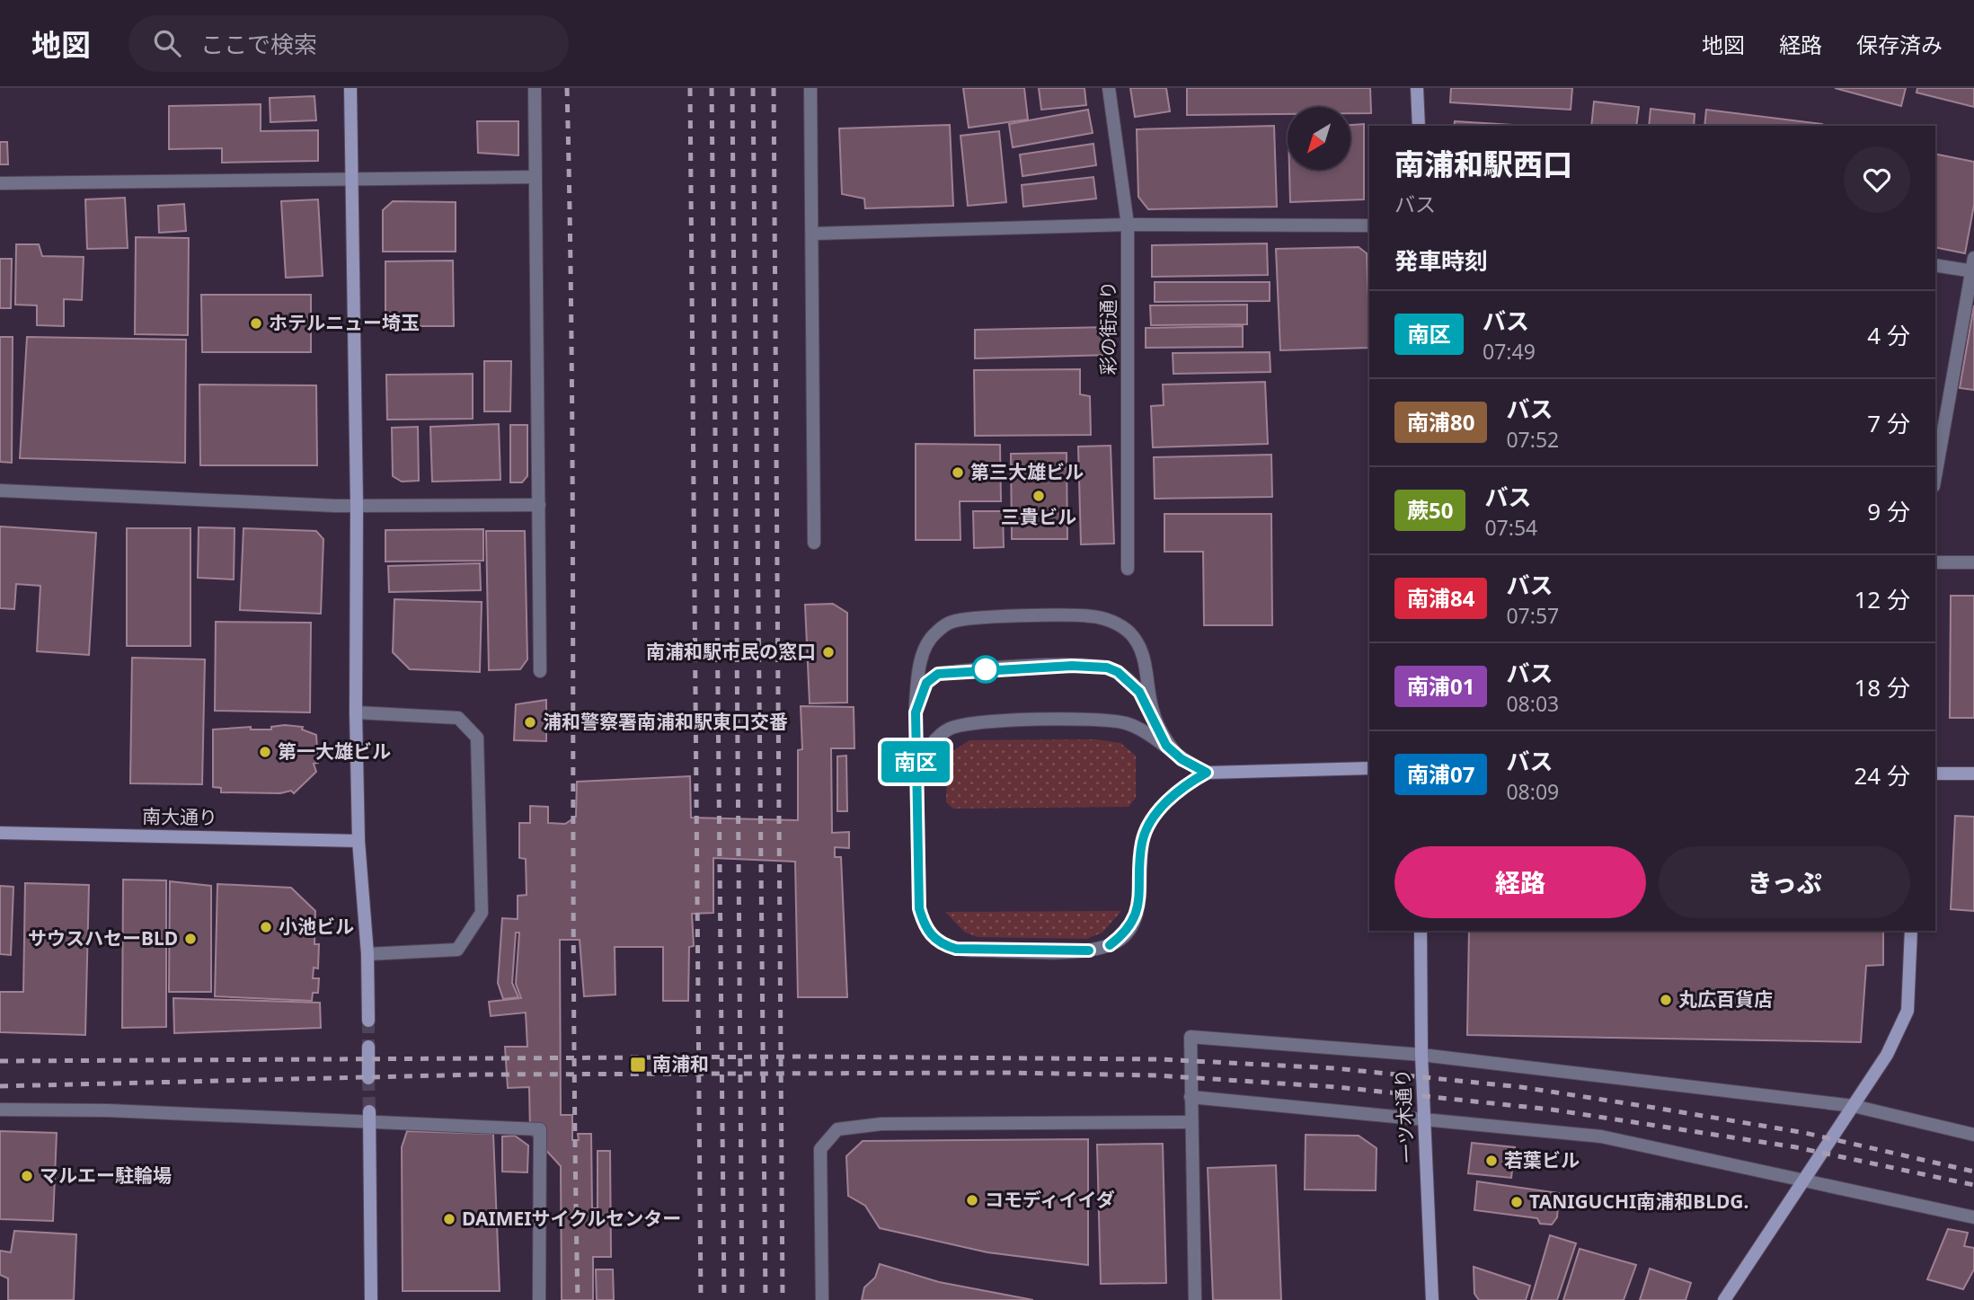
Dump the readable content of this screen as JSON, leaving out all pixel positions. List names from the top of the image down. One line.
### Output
{"streets":{"street":["彩の街通り","南大通り","一ツ木通り"]},"places":{"other":["ホテルニュー埼玉","第三大雄ビル","三貴ビル","南浦和駅市民の窓口","浦和警察署南浦和駅東口交番","第一大雄ビル","小池ビル","サウスハセーBLD","丸広百貨店","若葉ビル","マルエー駐輪場","コモディイイダ","TANIGUCHI南浦和BLDG.","DAIMEIサイクルセンター"],"transit":["南浦和"]},"lines":["bus line 南区"],"north":"bottom left","page":{"header":"地図","search":"ここで検索","nav":["地図","経路","保存済み"],"on_map":"南区","heading":[["南浦和駅西口","バス"],"発車時刻"],"list":[{"mark":"南区","name":"バス","note":"07:49","value":"4 分"},{"mark":"南浦80","name":"バス","note":"07:52","value":"7 分"},{"mark":"蕨50","name":"バス","note":"07:54","value":"9 分"},{"mark":"南浦84","name":"バス","note":"07:57","value":"12 分"},{"mark":"南浦01","name":"バス","note":"08:03","value":"18 分"},{"mark":"南浦07","name":"バス","note":"08:09","value":"24 分"}],"buttons":["経路","きっぷ"]}}
